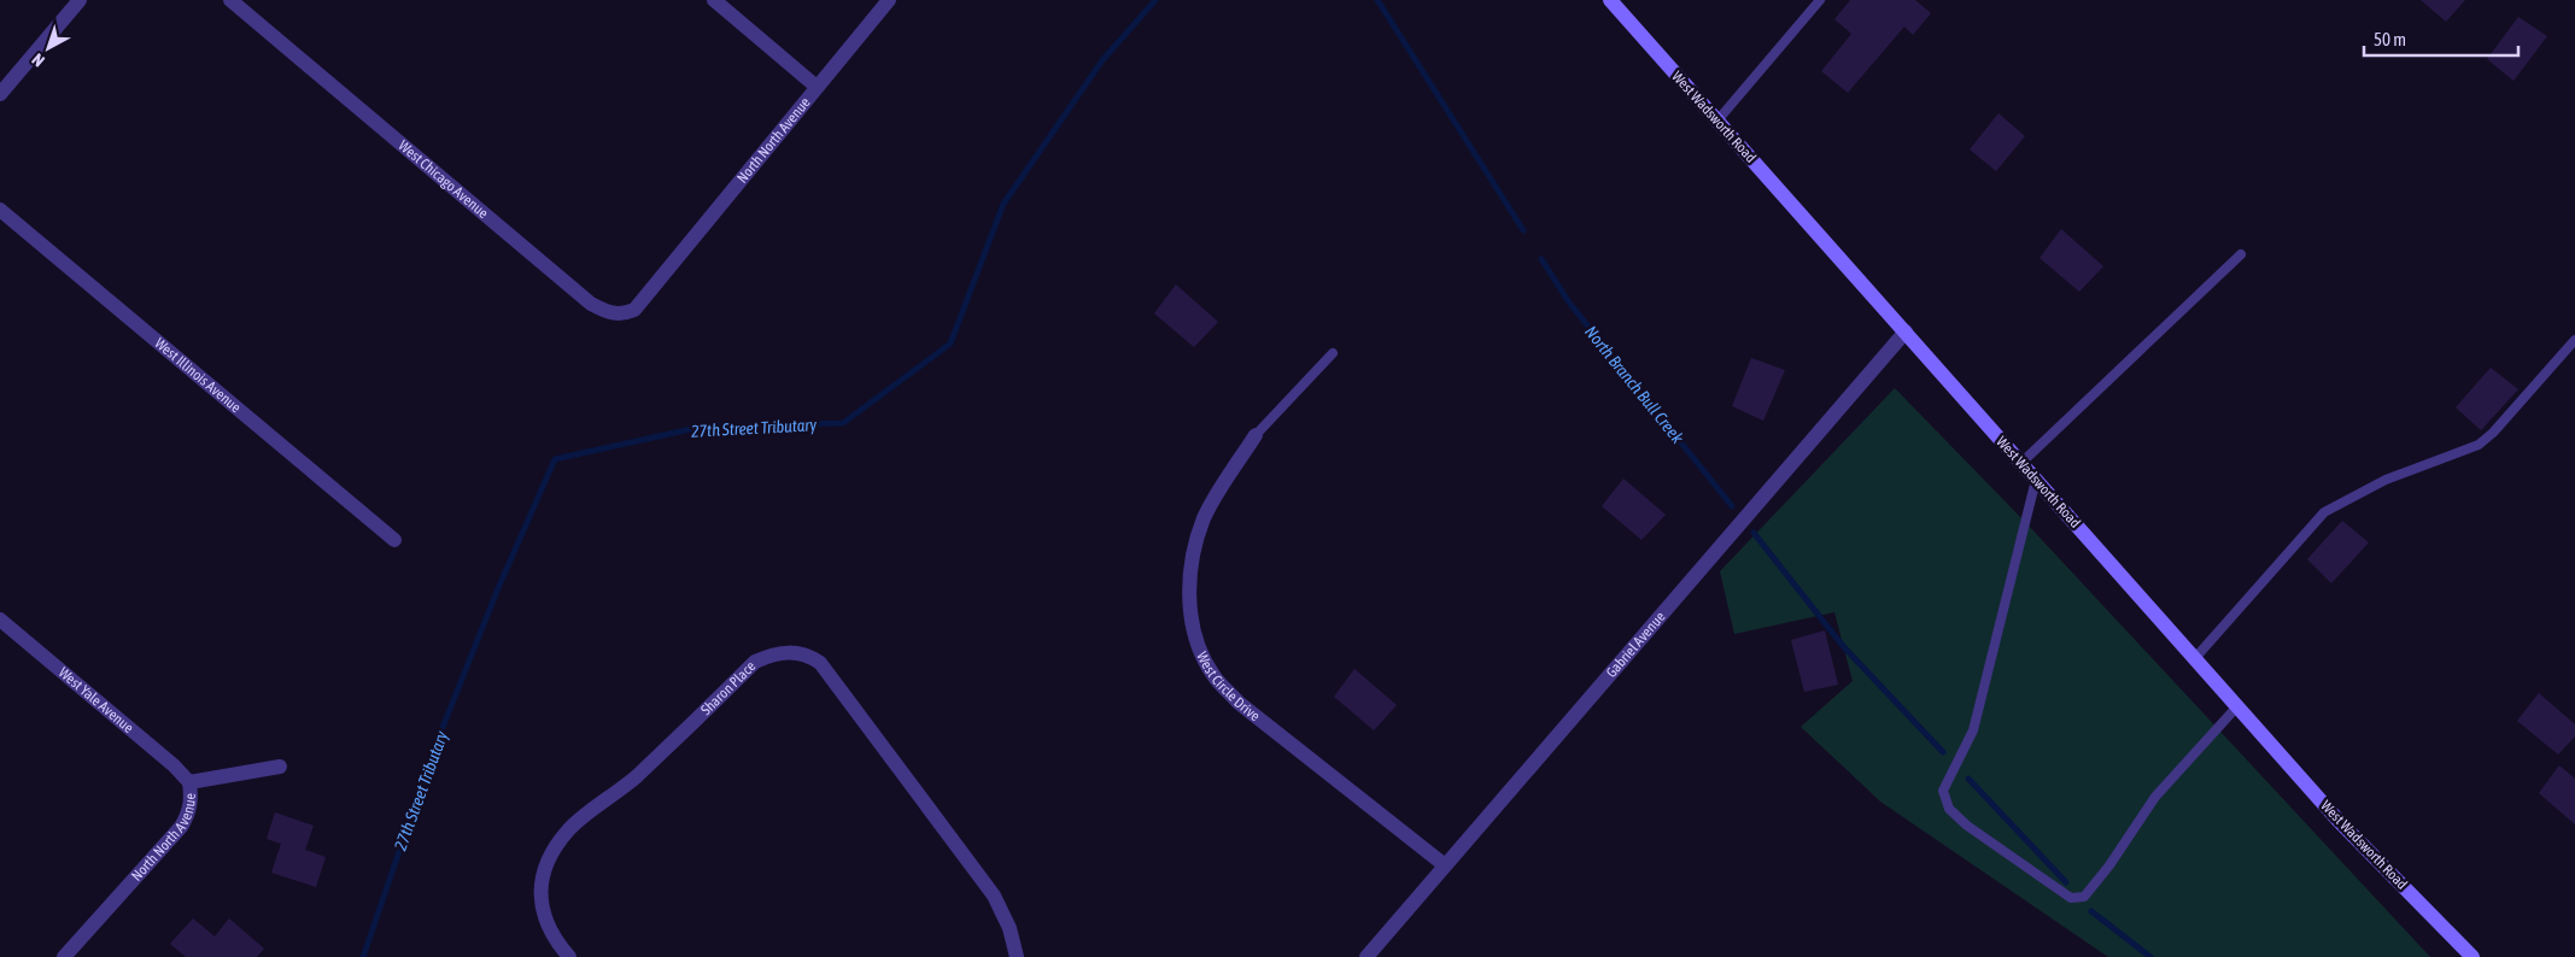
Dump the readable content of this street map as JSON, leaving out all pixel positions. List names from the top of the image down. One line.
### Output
{"streets":{"main road":["West Wadsworth Road"],"street":["North North Avenue","West Chicago Avenue","West Illinois Avenue","Gabriel Avenue","West Circle Drive","Sharon Place","West Yale Avenue"]},"crossings":[["West Wadsworth Road","Gabriel Avenue"],["North North Avenue","West Chicago Avenue"],["North North Avenue","West Yale Avenue"],["Gabriel Avenue","West Circle Drive"]],"water":["North Branch Bull Creek","27th Street Tributary"],"scale_bar":"50 m","north":"bottom left"}
